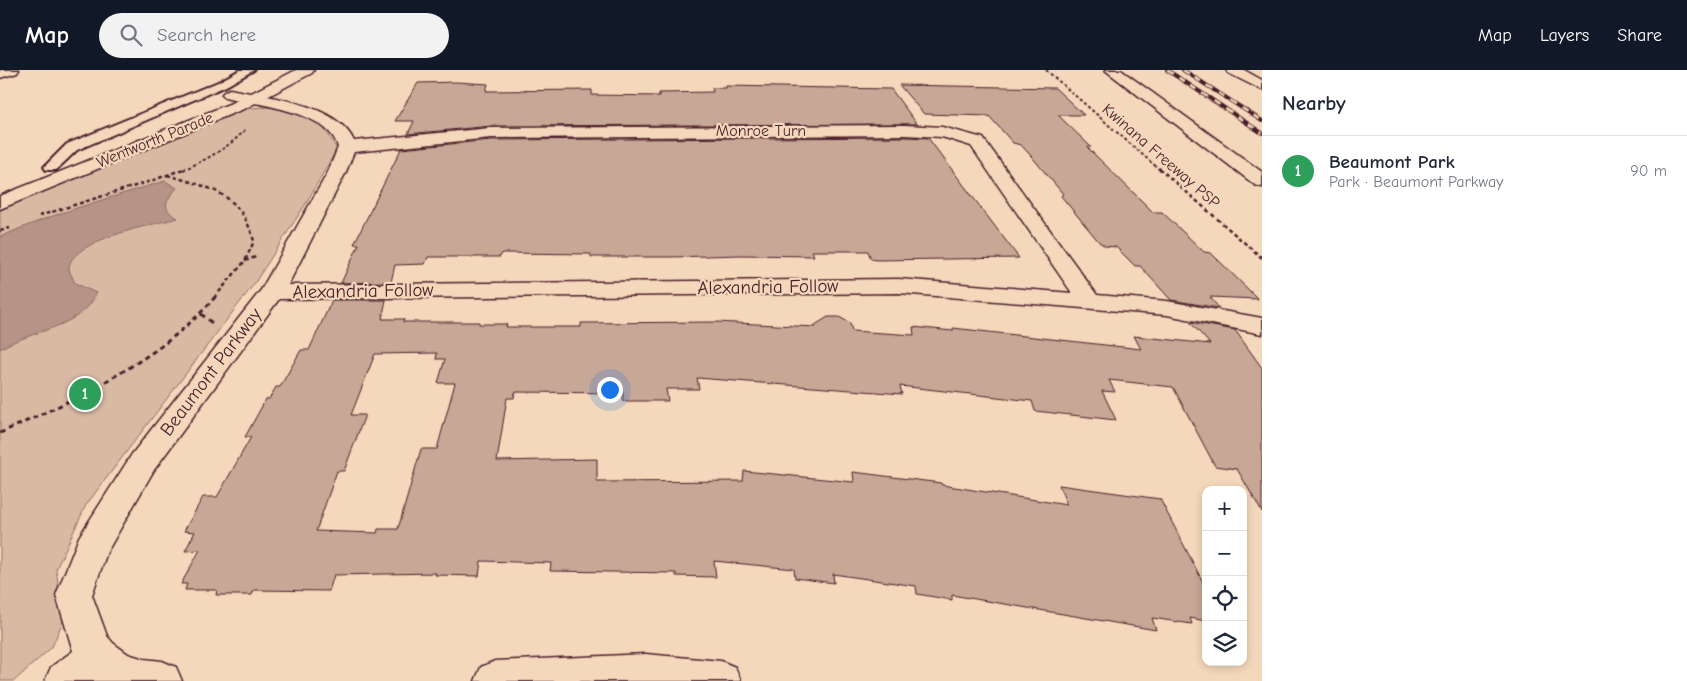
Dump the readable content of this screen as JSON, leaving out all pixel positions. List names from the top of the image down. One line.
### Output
{"streets":{"main road":["Monroe Turn","Wentworth Parade","Alexandria Follow","Beaumont Parkway"],"path":["Kwinana Freeway PSP"]},"crossings":[["Monroe Turn","Alexandria Follow"],["Monroe Turn","Beaumont Parkway"],["Alexandria Follow","Beaumont Parkway"]],"page":{"header":"Map","search":"Search here","nav":["Map","Layers","Share"],"heading":"Nearby","list":[{"mark":"1","name":"Beaumont Park","note":"Park · Beaumont Parkway","value":"90 m"}],"pins":"1","map_buttons":["+","−"]}}
